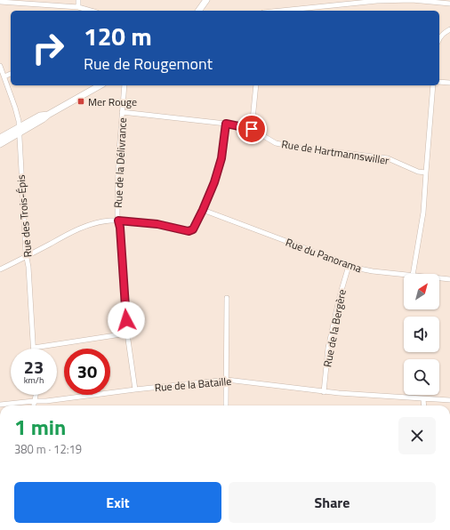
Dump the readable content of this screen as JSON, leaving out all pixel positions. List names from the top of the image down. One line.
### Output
{"streets":{"street":["Rue de Hartmannswiller","Rue de la Délivrance","Rue des Trois-Épis","Rue du Panorama","Rue de la Bergère","Rue de la Bataille"]},"crossings":[["Rue de Hartmannswiller","Rue de la Délivrance"],["Rue de la Délivrance","Rue de la Bataille"],["Rue du Panorama","Rue de la Bergère"],["Rue de la Bergère","Rue de la Bataille"]],"places":{"transit":["Mer Rouge"]},"north":"top right","page":{"turn":["120 m","Rue de Rougemont"],"speed":"23 km/h","limit":"30","heading":["1 min","380 m · 12:19"],"buttons":["Exit","Share"]}}
